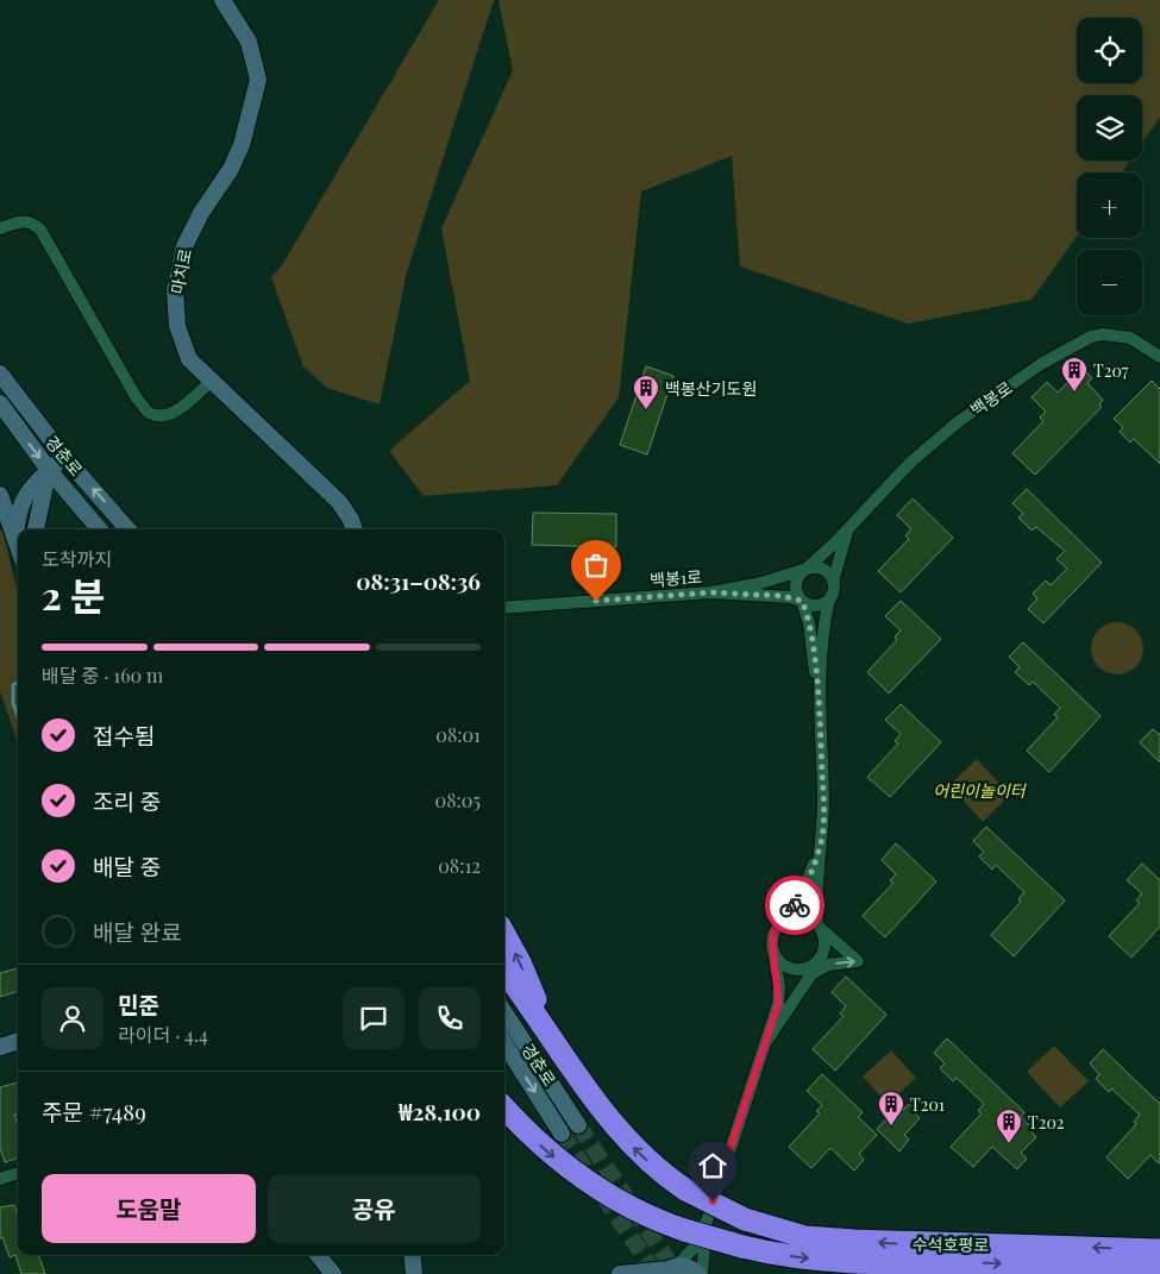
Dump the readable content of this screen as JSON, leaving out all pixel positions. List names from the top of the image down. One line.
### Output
{"streets":{"highway":["수석호평로"],"street":["마치로","백봉로","경춘로","백봉1로"]},"crossings":[["백봉로","백봉1로"]],"parks":["어린이놀이터"],"places":{"building":["T207","백봉산기도원","T201","T202"]},"page":{"map_buttons":["+","−"],"heading":["2 분","도착까지","08:31–08:36"],"panel":["민준","라이더 · 4.4","주문 #7489","₩28,100"],"bar":"배달 중 · 160 m","list":[["접수됨","08:01"],["조리 중","08:05"],["배달 중","08:12"],"배달 완료"],"buttons":["도움말","공유"]}}
